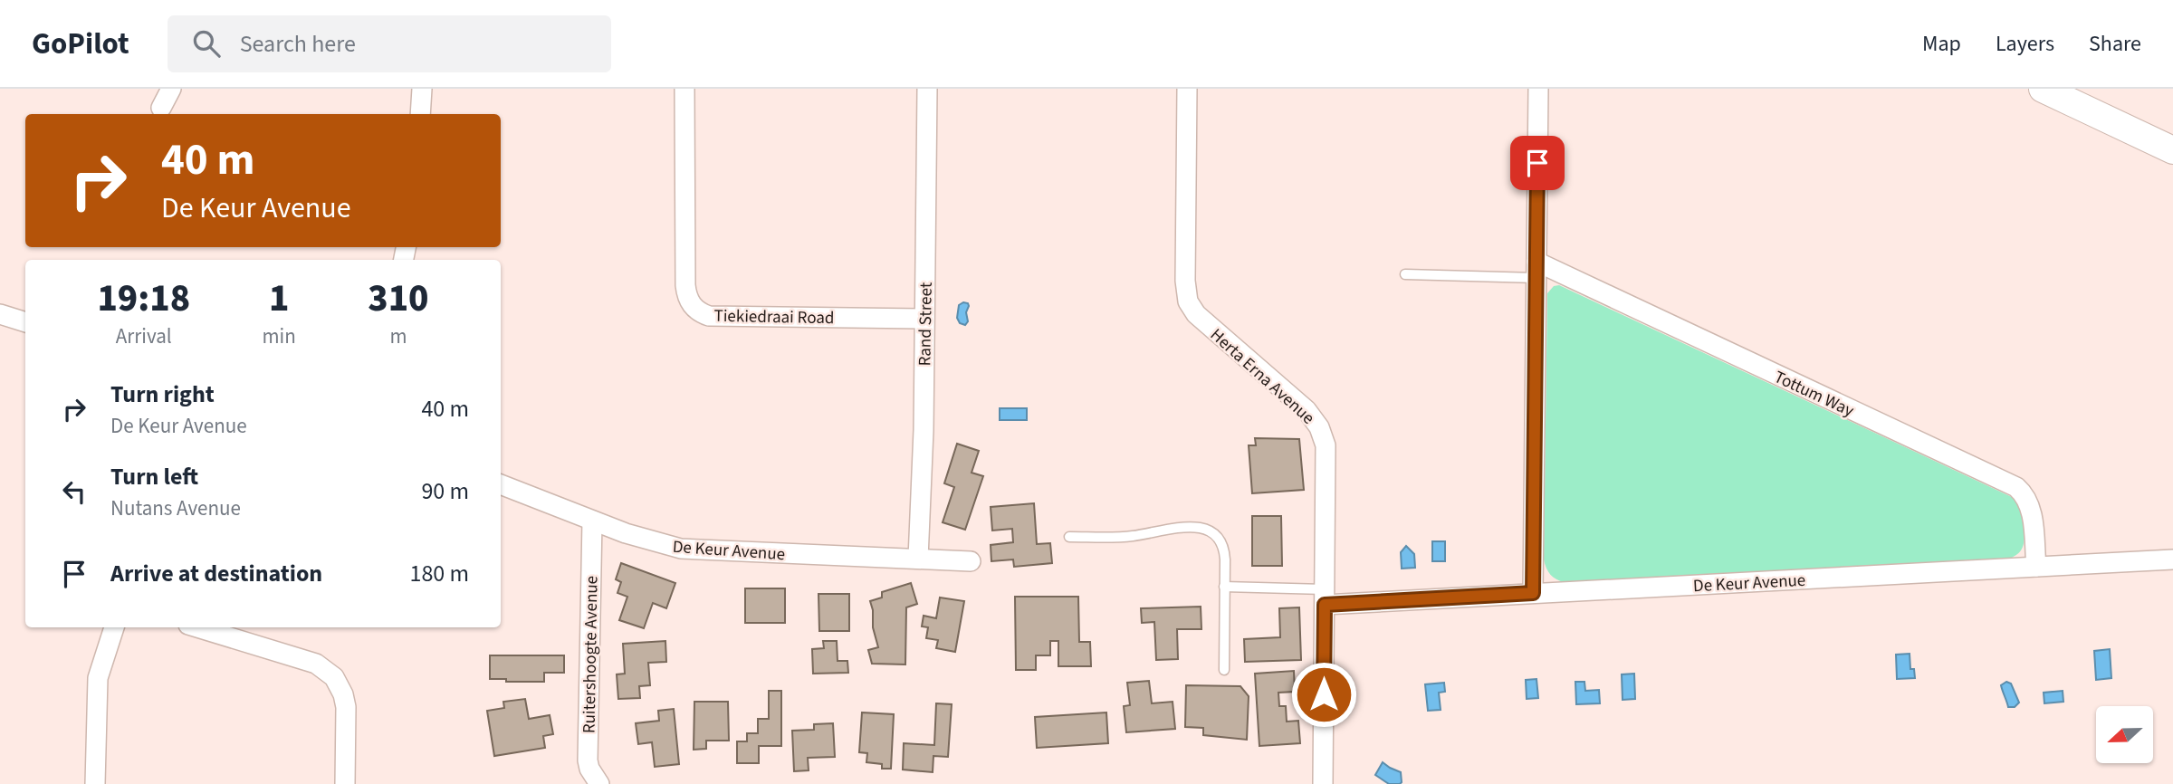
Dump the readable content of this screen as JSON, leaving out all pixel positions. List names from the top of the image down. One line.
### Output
{"streets":{"street":["Tiekiedraai Road","Rand Street","Herta Erna Avenue","Tottum Way","De Keur Avenue","Ruitershoogte Avenue"]},"crossings":[["Tiekiedraai Road","Rand Street"],["Rand Street","De Keur Avenue"],["Herta Erna Avenue","De Keur Avenue"],["Tottum Way","De Keur Avenue"],["De Keur Avenue","Ruitershoogte Avenue"]],"north":"left","page":{"header":"GoPilot","search":"Search here","nav":["Map","Layers","Share"],"turn":["40 m","De Keur Avenue"],"eta":["19:18","Arrival","1","min","310","m"],"list":[{"name":"Turn right","note":"De Keur Avenue","value":"40 m"},{"name":"Turn left","note":"Nutans Avenue","value":"90 m"},{"name":"Arrive at destination","value":"180 m"}]}}
